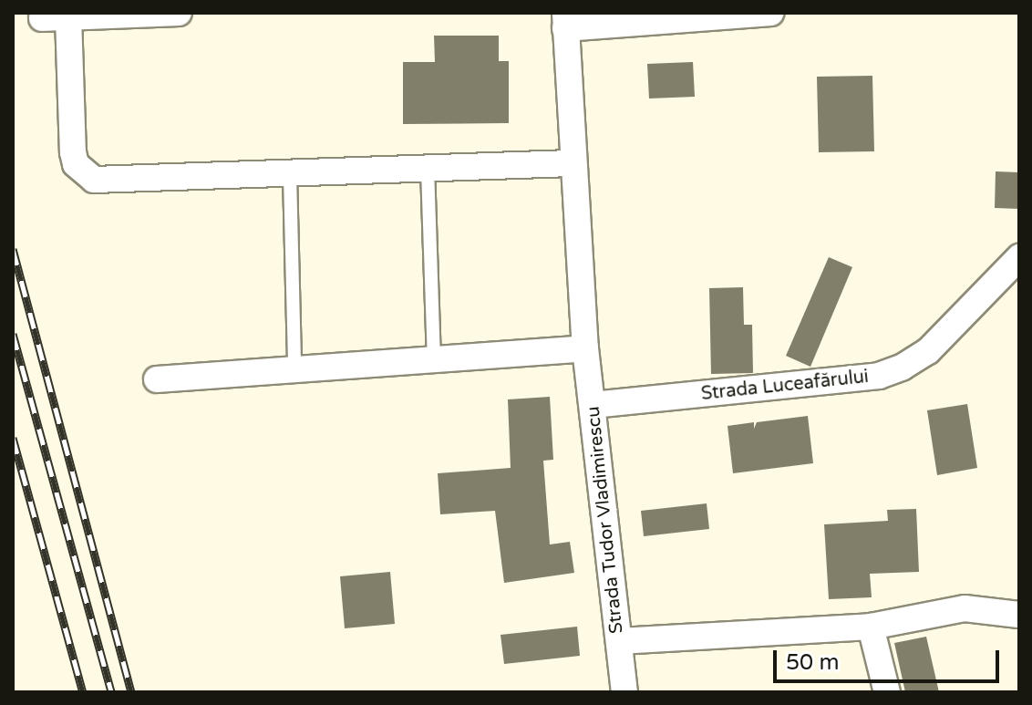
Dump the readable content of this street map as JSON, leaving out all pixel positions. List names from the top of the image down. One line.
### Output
{"streets":{"street":["Strada Luceafărului","Strada Tudor Vladimirescu"]},"crossings":[["Strada Luceafărului","Strada Tudor Vladimirescu"]],"scale_bar":"50 m"}
